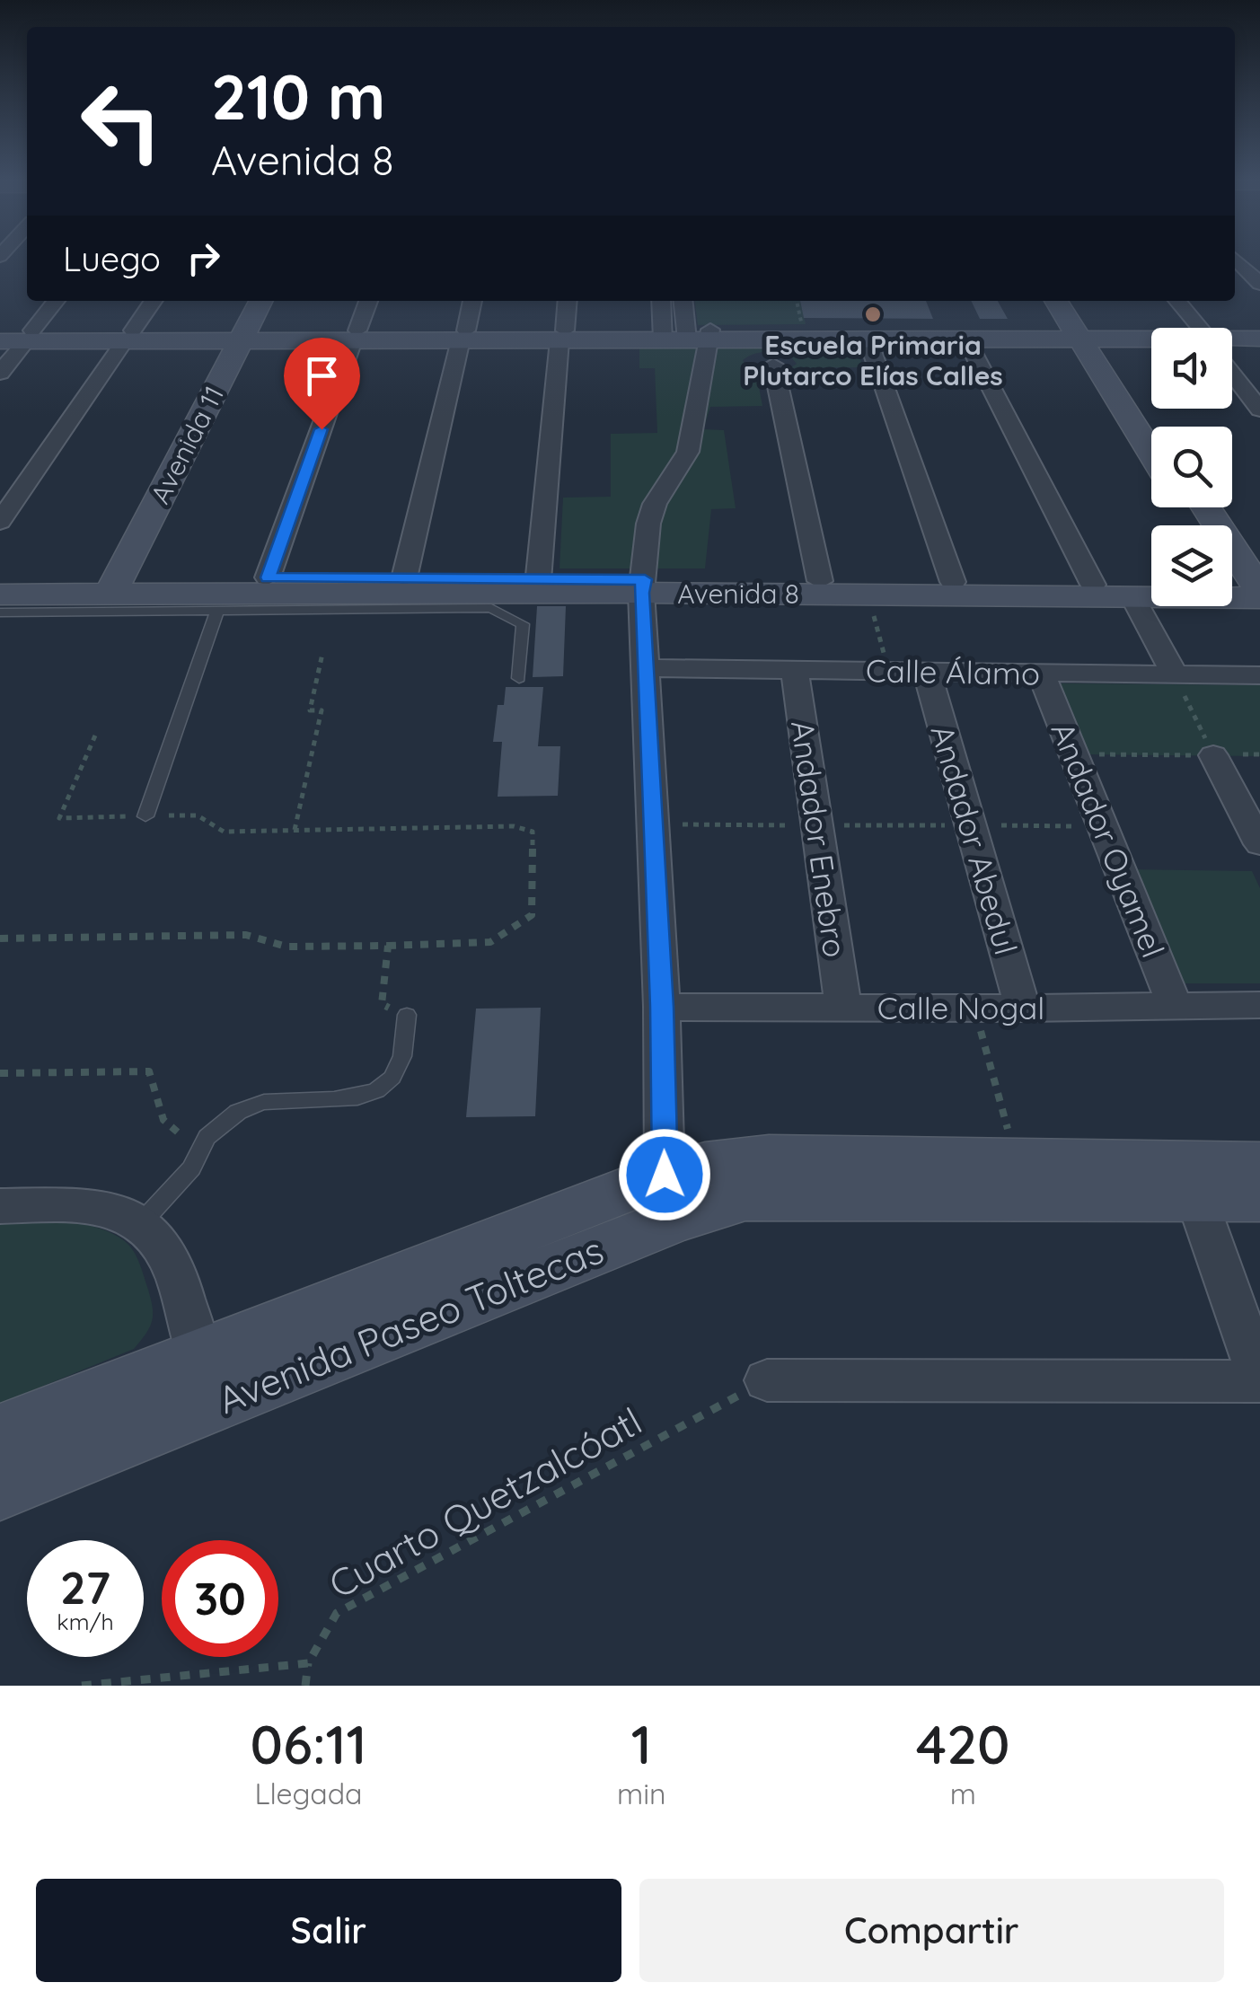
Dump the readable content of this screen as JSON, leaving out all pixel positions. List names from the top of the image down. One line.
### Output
{"streets":{"street":["Avenida 11","Avenida 8","Calle Álamo","Andador Enebro","Andador Abedul","Andador Oyamel","Calle Nogal","Avenida Paseo Toltecas"],"path":["Cuarto Quetzalcóatl"]},"crossings":[["Avenida 11","Avenida 8"],["Calle Álamo","Andador Enebro"],["Calle Álamo","Andador Abedul"],["Calle Álamo","Andador Oyamel"],["Andador Enebro","Calle Nogal"],["Andador Abedul","Calle Nogal"],["Andador Oyamel","Calle Nogal"]],"places":["Escuela Primaria Plutarco Elías Calles"],"page":{"turn":["210 m","Avenida 8"],"then":"Luego","speed":"27 km/h","limit":"30","eta":["06:11","Llegada","1","min","420","m"],"buttons":["Salir","Compartir"]}}
